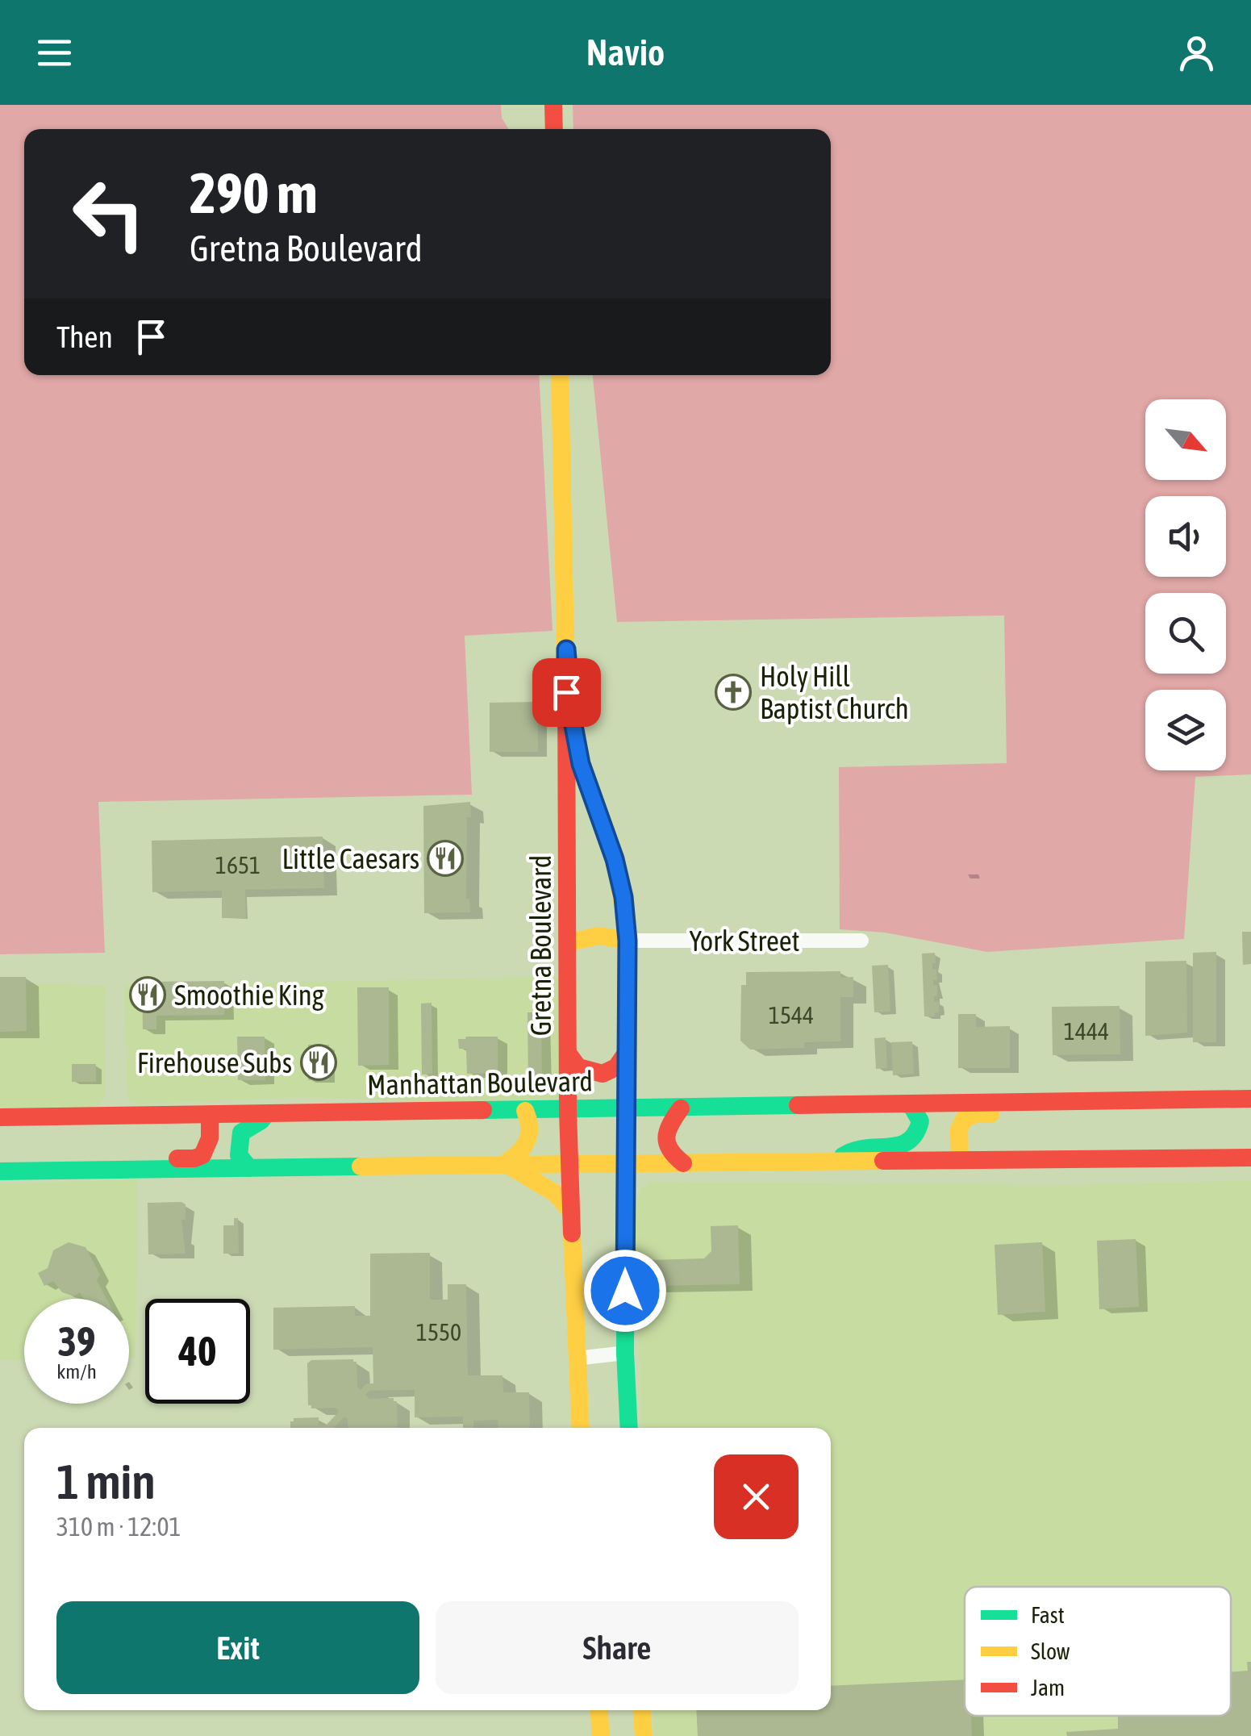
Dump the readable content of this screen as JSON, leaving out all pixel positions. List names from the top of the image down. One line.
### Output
{"streets":{"street":["York Street","Gretna Boulevard","Manhattan Boulevard"]},"crossings":[["York Street","Gretna Boulevard"],["Gretna Boulevard","Manhattan Boulevard"]],"places":{"church":["Holy Hill Baptist Church"],"restaurant":["Little Caesars","Smoothie King","Firehouse Subs"]},"house_numbers":["1651","1544","1444","1550"],"legend":["Fast","Slow","Jam"],"north":"bottom right","page":{"header":"Navio","turn":["290 m","Gretna Boulevard"],"then":"Then","speed":"39 km/h","limit":"40","heading":["1 min","310 m · 12:01"],"buttons":["Exit","Share"]}}
